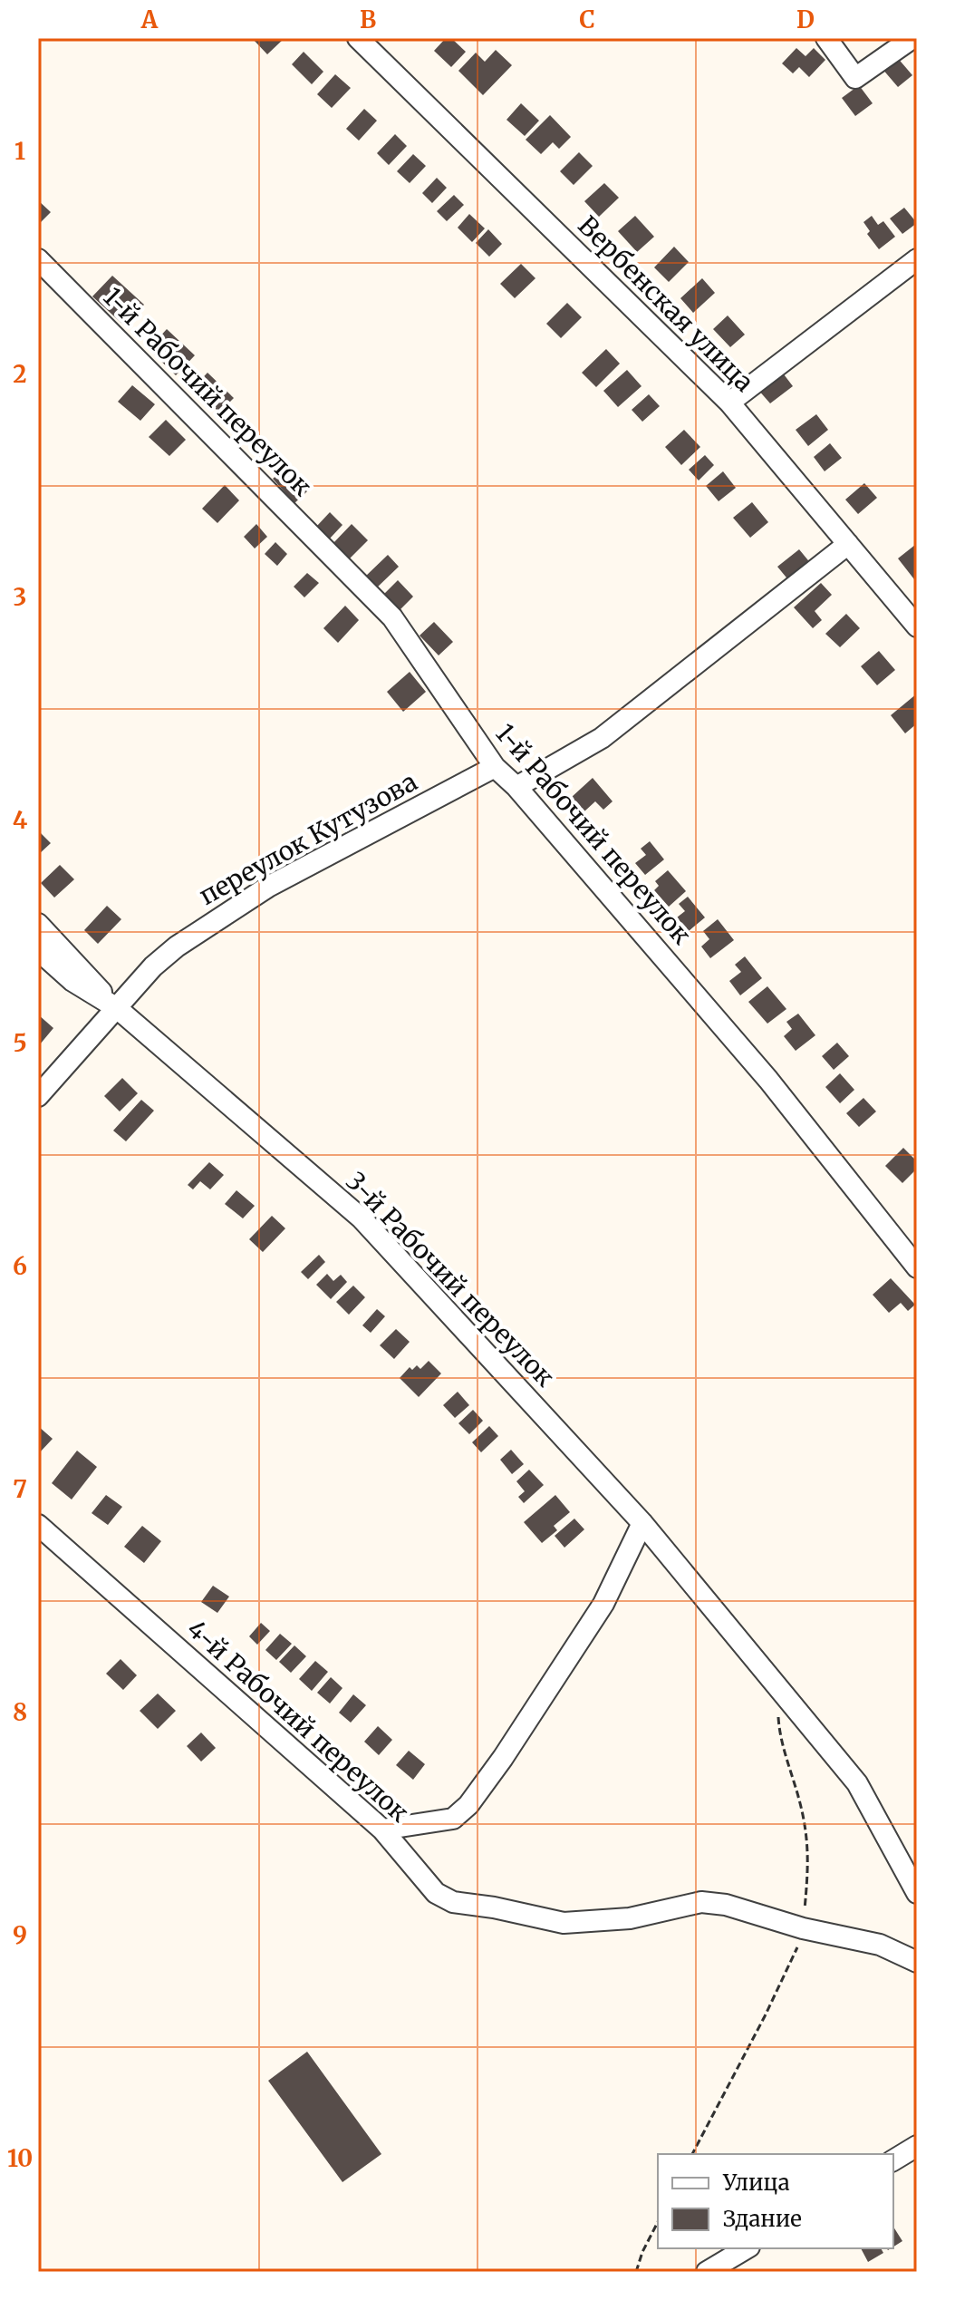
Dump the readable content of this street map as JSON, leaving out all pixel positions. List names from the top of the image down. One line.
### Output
{"streets":{"street":["Вербенская улица","1-й Рабочий переулок","переулок Кутузова","3-й Рабочий переулок","4-й Рабочий переулок"]},"crossings":[["1-й Рабочий переулок","переулок Кутузова"],["переулок Кутузова","3-й Рабочий переулок"]],"legend":["Улица","Здание"],"grid":{"columns":["A","B","C","D"],"rows":["1","2","3","4","5","6","7","8","9","10"]}}
